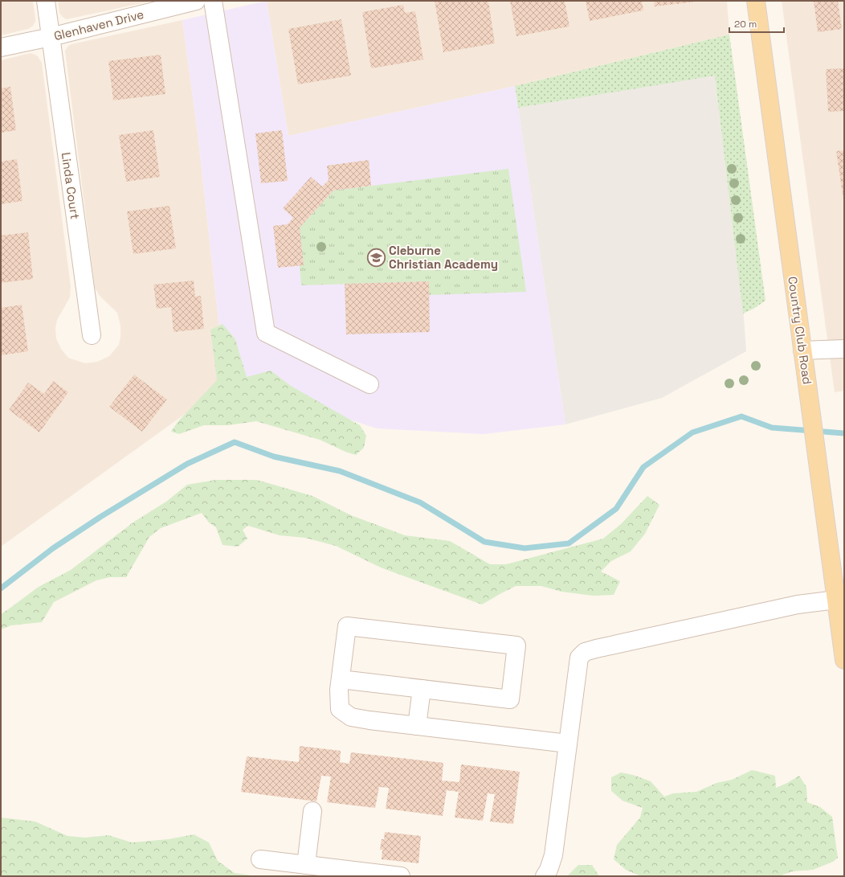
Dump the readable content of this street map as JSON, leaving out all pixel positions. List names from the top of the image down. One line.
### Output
{"streets":{"main road":["Country Club Road"],"street":["Glenhaven Drive","Linda Court"]},"crossings":[["Glenhaven Drive","Linda Court"]],"places":{"school or university":["Cleburne Christian Academy"]},"scale_bar":"20 m"}
